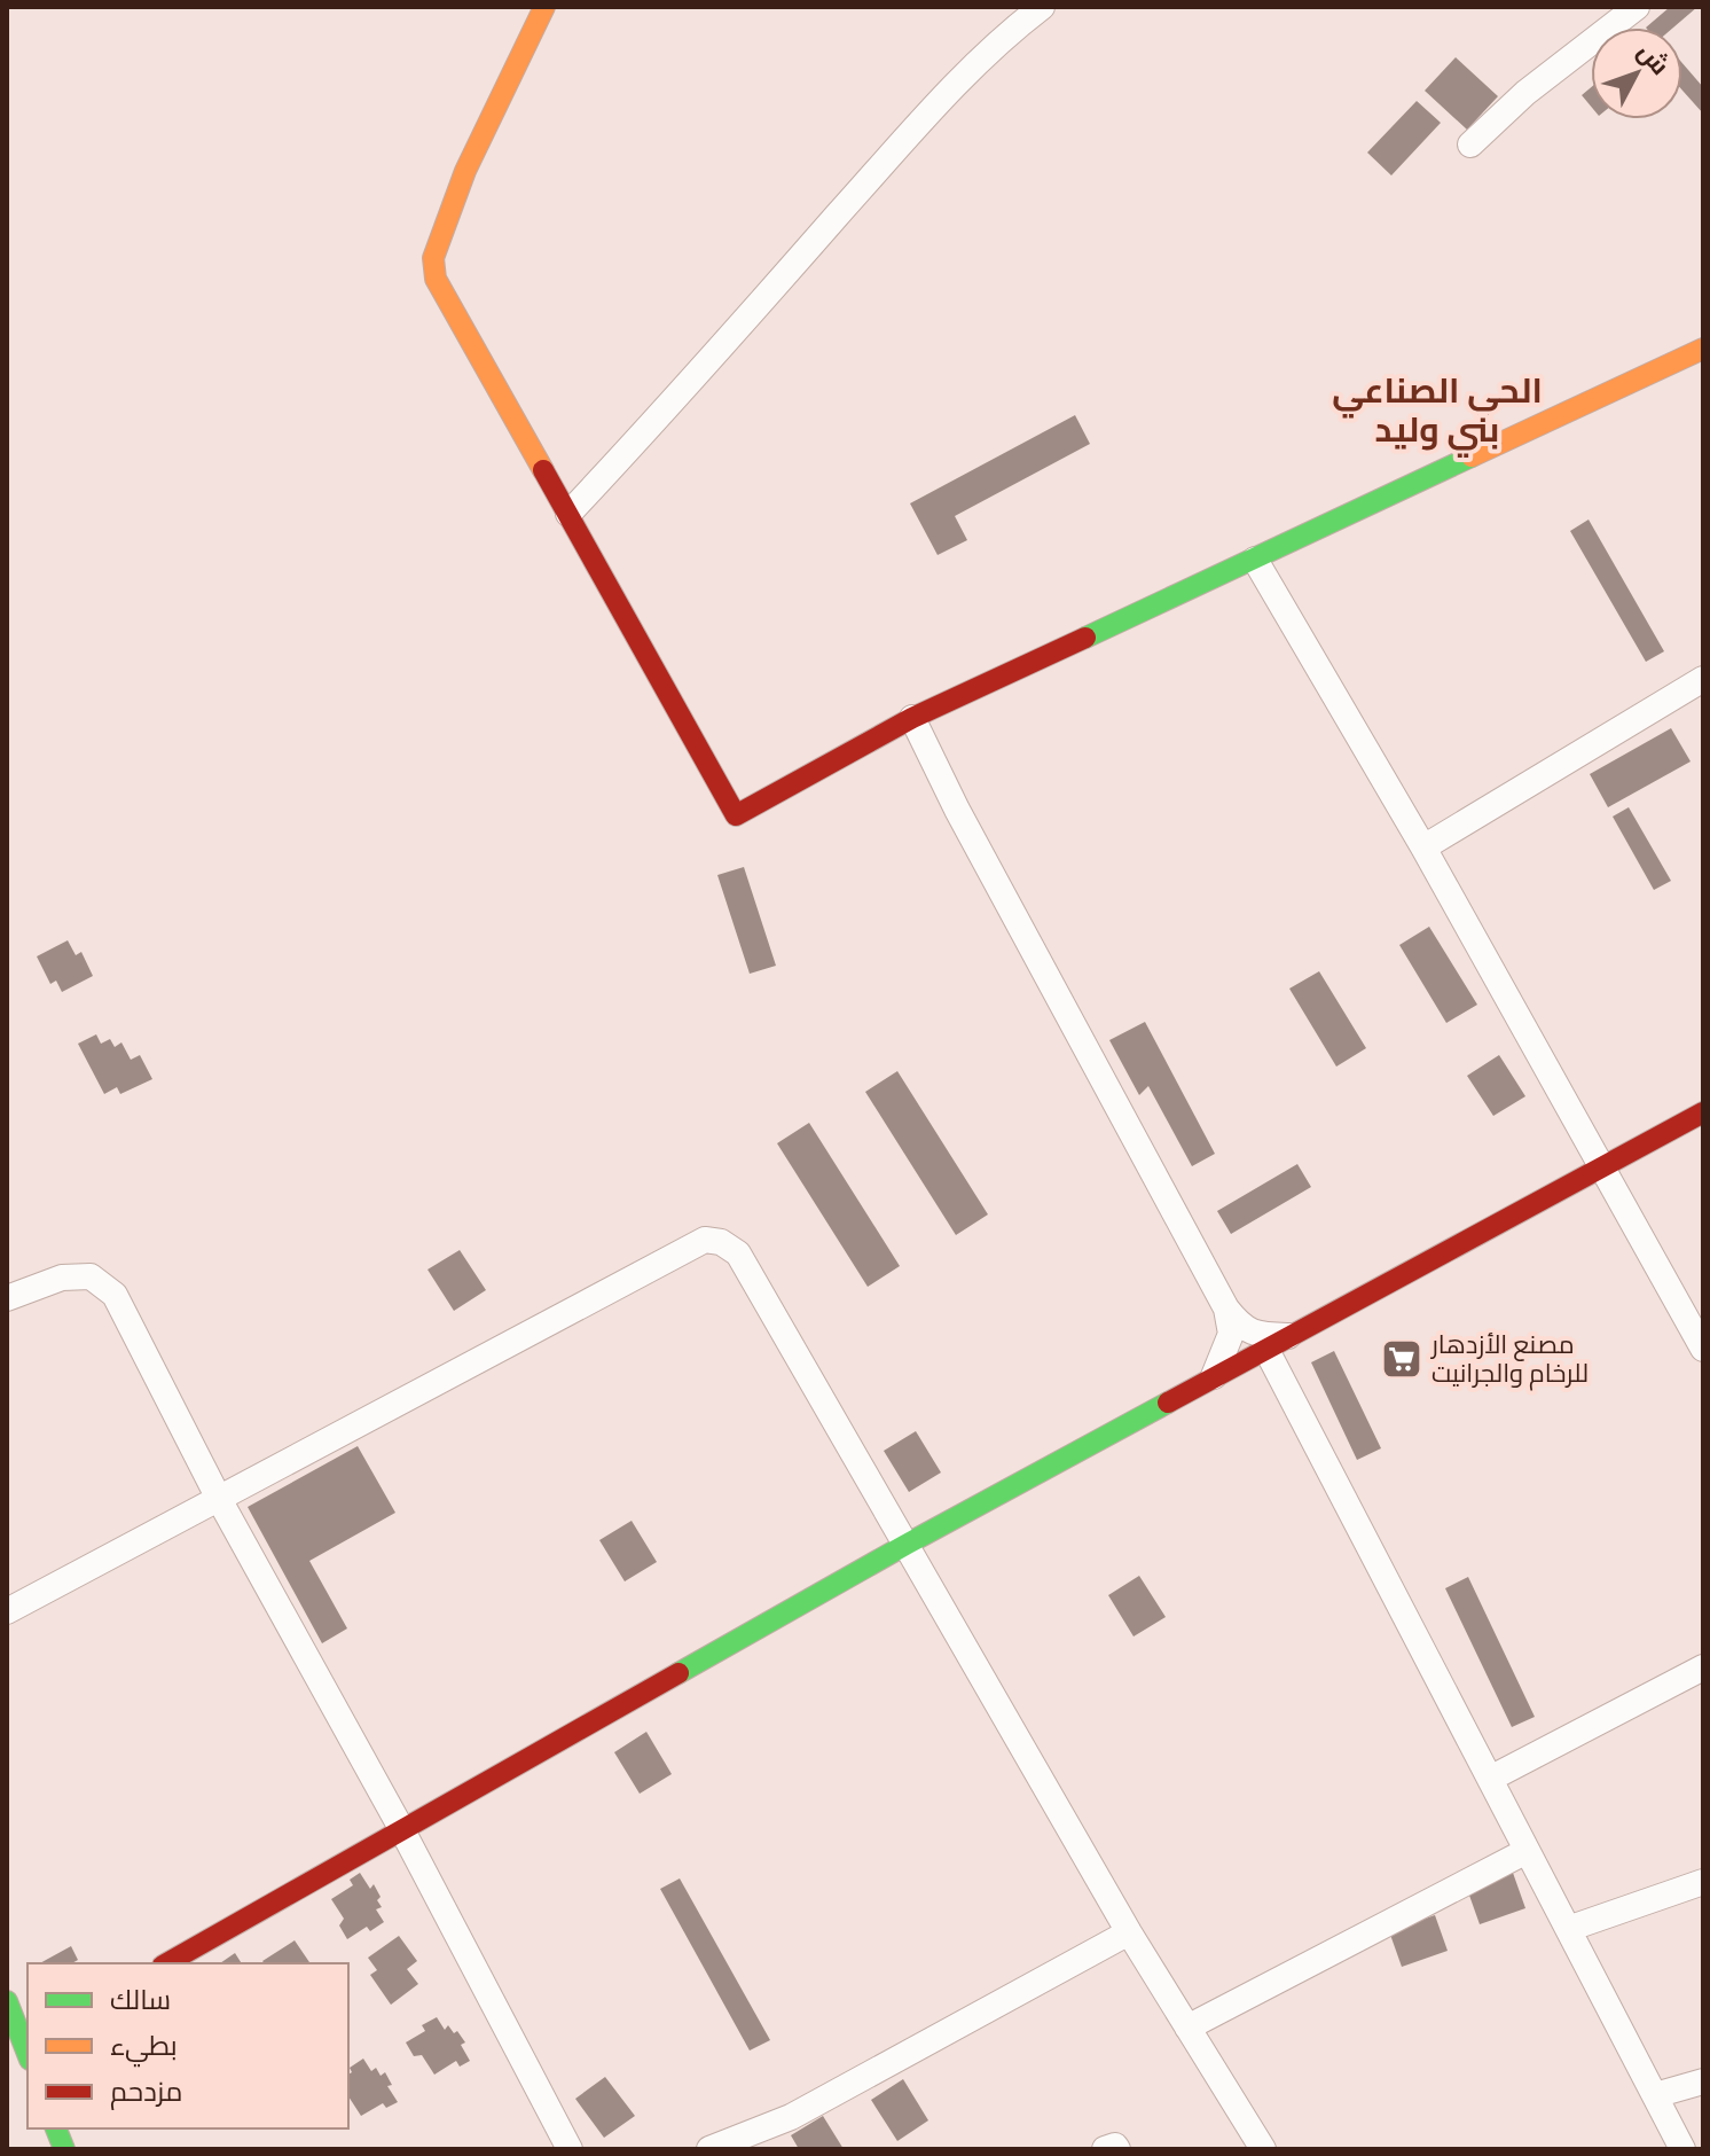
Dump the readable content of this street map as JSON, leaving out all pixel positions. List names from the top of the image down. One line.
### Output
{"districts":["الحي الصناعي بني وليد"],"places":{"supermarket":["مصنع الأزدهار للرخام والجرانيت"]},"legend":["سالك","بطيء","مزدحم"],"north":"top right"}
